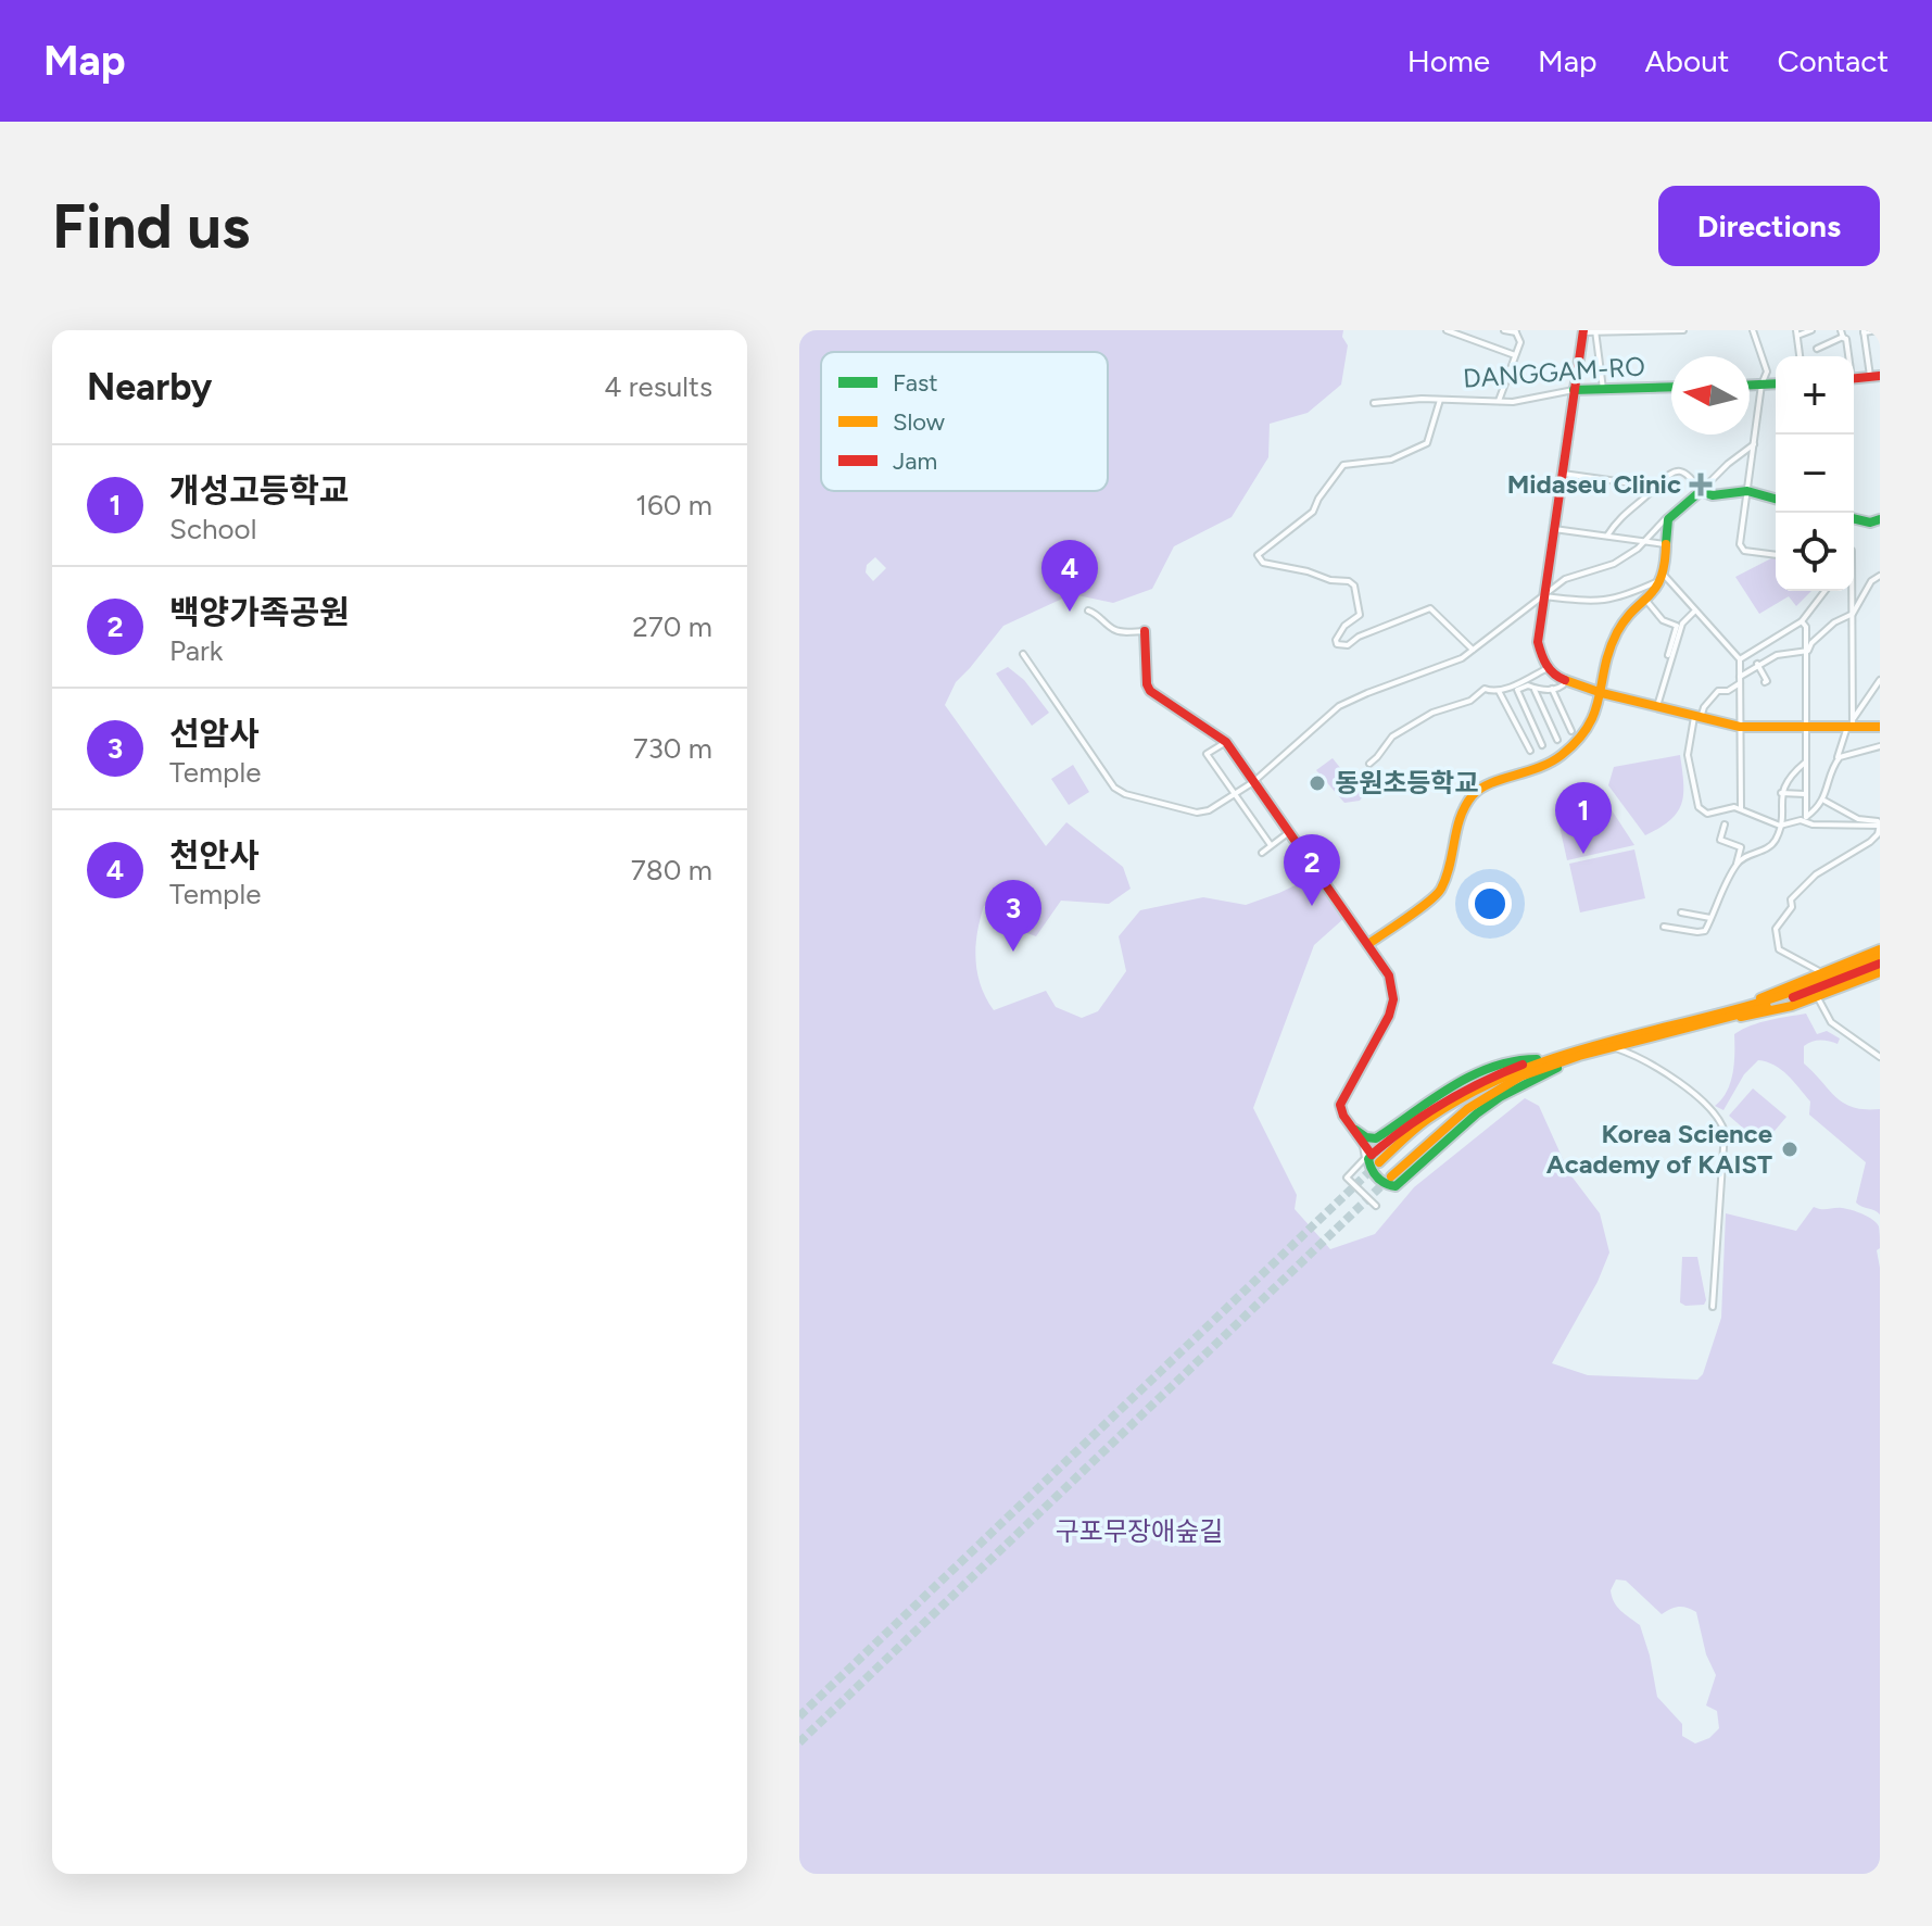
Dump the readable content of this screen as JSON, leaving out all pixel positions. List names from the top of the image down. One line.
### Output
{"streets":{"main road":["DANGGAM-RO"]},"parks":["구포무장애숲길"],"places":{"health":["Midaseu Clinic"],"other":["동원초등학교","Korea Science Academy of KAIST"]},"legend":["Fast","Slow","Jam"],"north":"left","page":{"header":"Map","nav":["Home","Map","About","Contact"],"buttons":"Directions","title":"Find us","heading":["Nearby","4 results"],"map_buttons":["+","−"],"list":[{"mark":"1","name":"개성고등학교","note":"School","value":"160 m"},{"mark":"2","name":"백양가족공원","note":"Park","value":"270 m"},{"mark":"3","name":"선암사","note":"Temple","value":"730 m"},{"mark":"4","name":"천안사","note":"Temple","value":"780 m"}],"pins":["4","1","2","3"]}}
